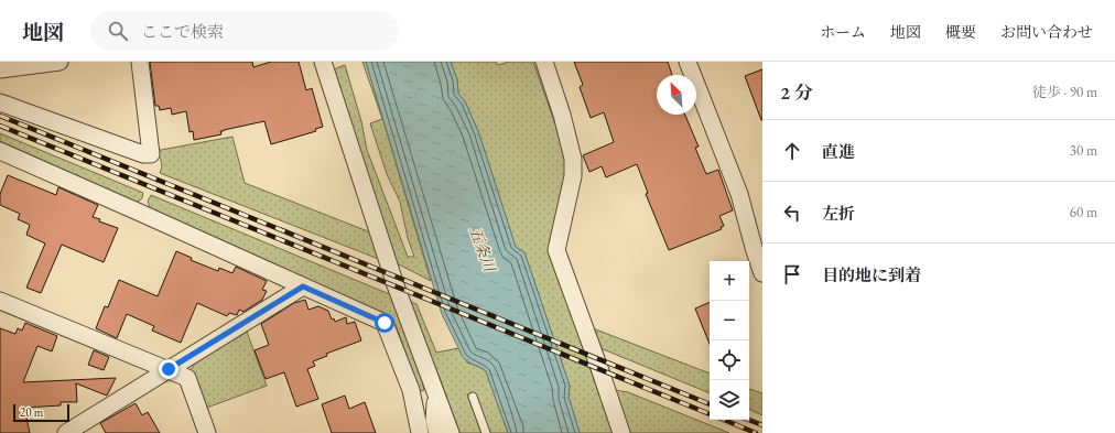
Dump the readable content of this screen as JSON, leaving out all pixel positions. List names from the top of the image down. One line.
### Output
{"water":["五条川"],"scale_bar":"20 m","north":"top left","page":{"header":"地図","search":"ここで検索","nav":["ホーム","地図","概要","お問い合わせ"],"heading":["2 分","徒歩 · 90 m"],"list":[["直進","30 m"],["左折","60 m"],"目的地に到着"],"map_buttons":["+","−"],"scale":"20 m"}}
